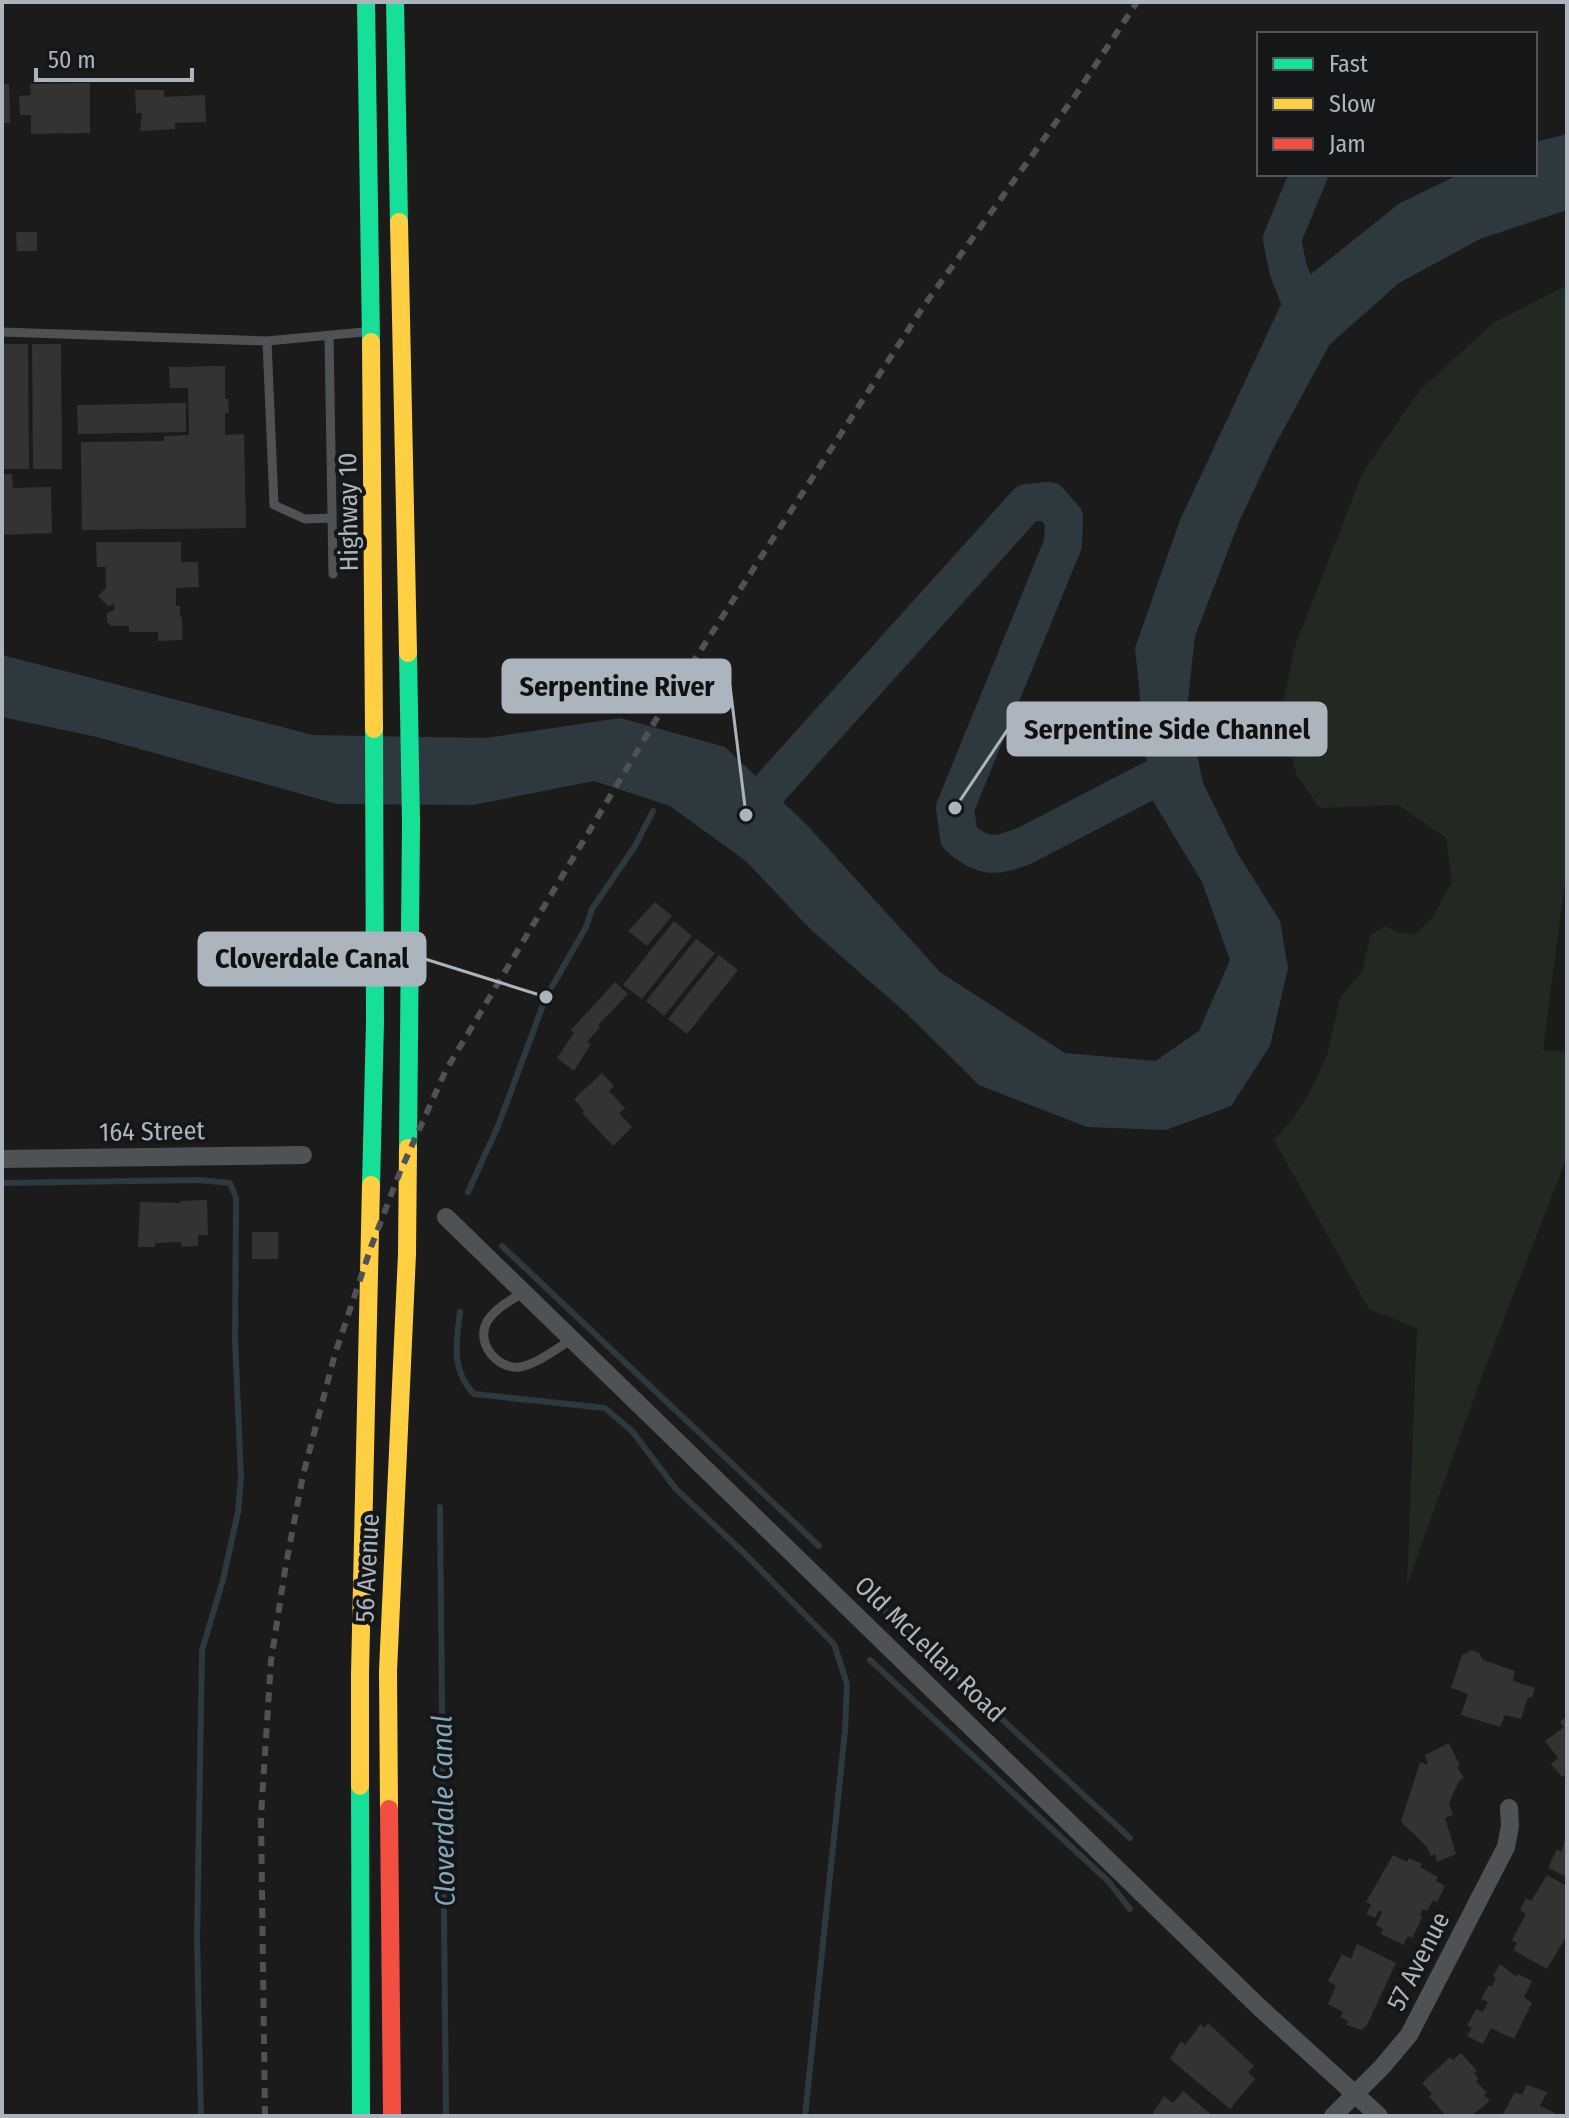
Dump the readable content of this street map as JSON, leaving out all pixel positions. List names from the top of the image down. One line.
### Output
{"streets":{"highway":["Highway 10","56 Avenue"],"street":["164 Street","Old McLellan Road","57 Avenue"]},"crossings":[["Highway 10","56 Avenue"],["Old McLellan Road","57 Avenue"]],"water":["Cloverdale Canal"],"places":["Serpentine Side Channel","Serpentine River","Cloverdale Canal"],"legend":["Fast","Slow","Jam"],"scale_bar":"50 m"}
